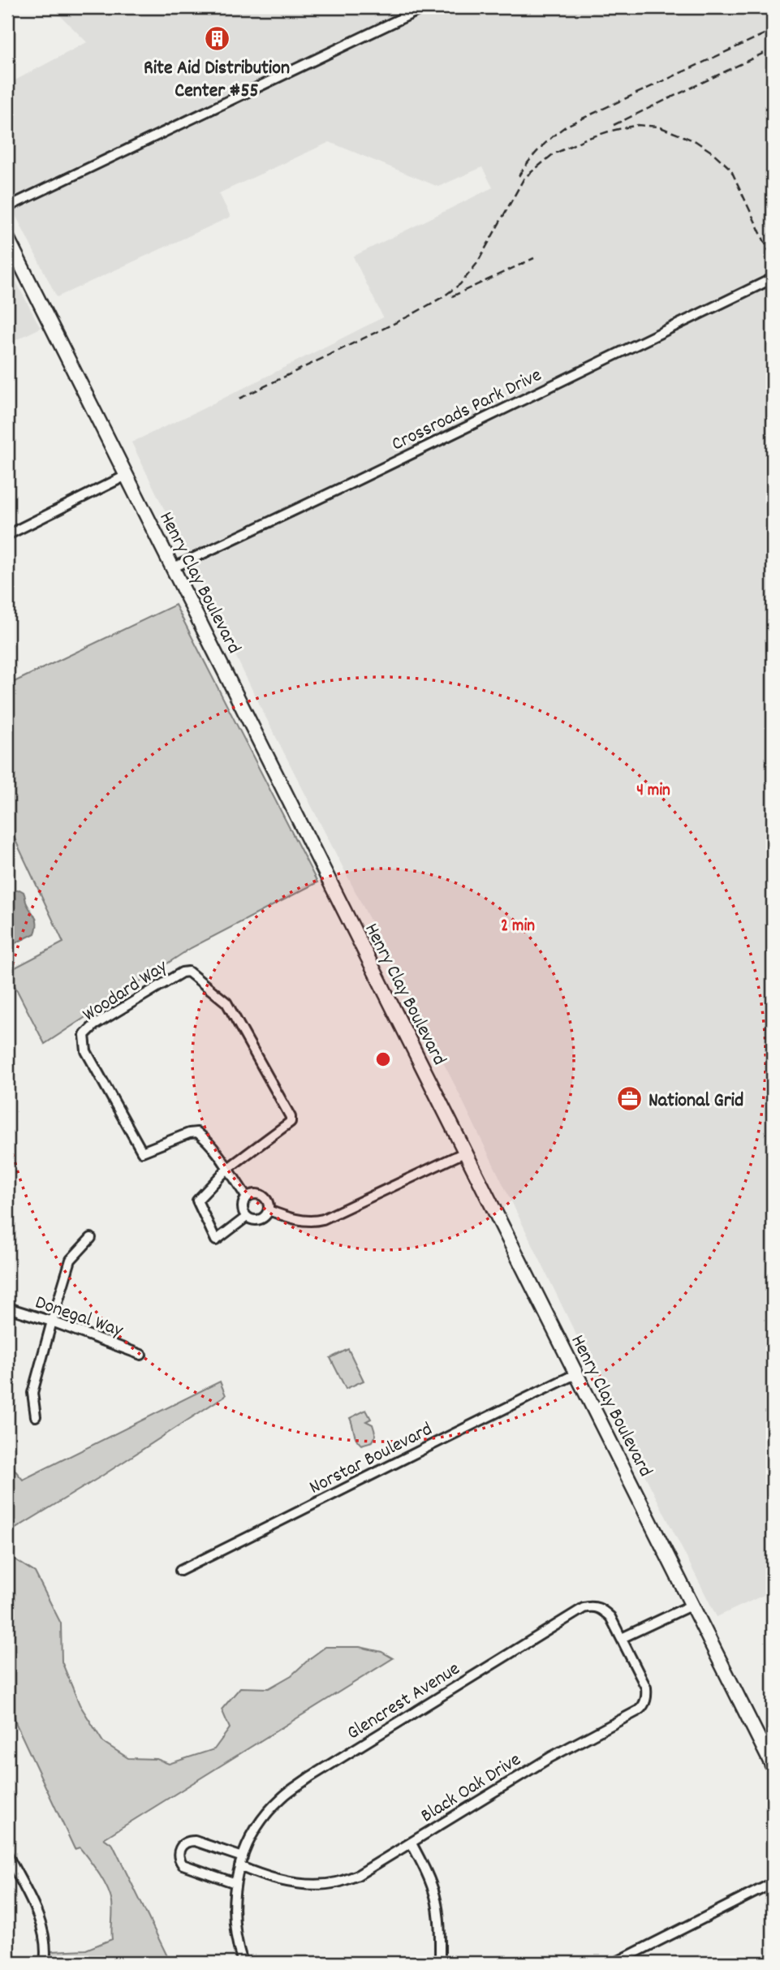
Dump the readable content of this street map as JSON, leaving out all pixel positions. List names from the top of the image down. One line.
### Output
{"streets":{"main road":["Henry Clay Boulevard"],"street":["Crossroads Park Drive","Woodard Way","Donegal Way","Norstar Boulevard","Glencrest Avenue","Black Oak Drive"]},"crossings":[["Crossroads Park Drive","Henry Clay Boulevard"],["Henry Clay Boulevard","Norstar Boulevard"],["Glencrest Avenue","Black Oak Drive"]],"places":{"building":["Rite Aid Distribution Center #55"],"office":["National Grid"]},"rings":["4 min","2 min"]}
